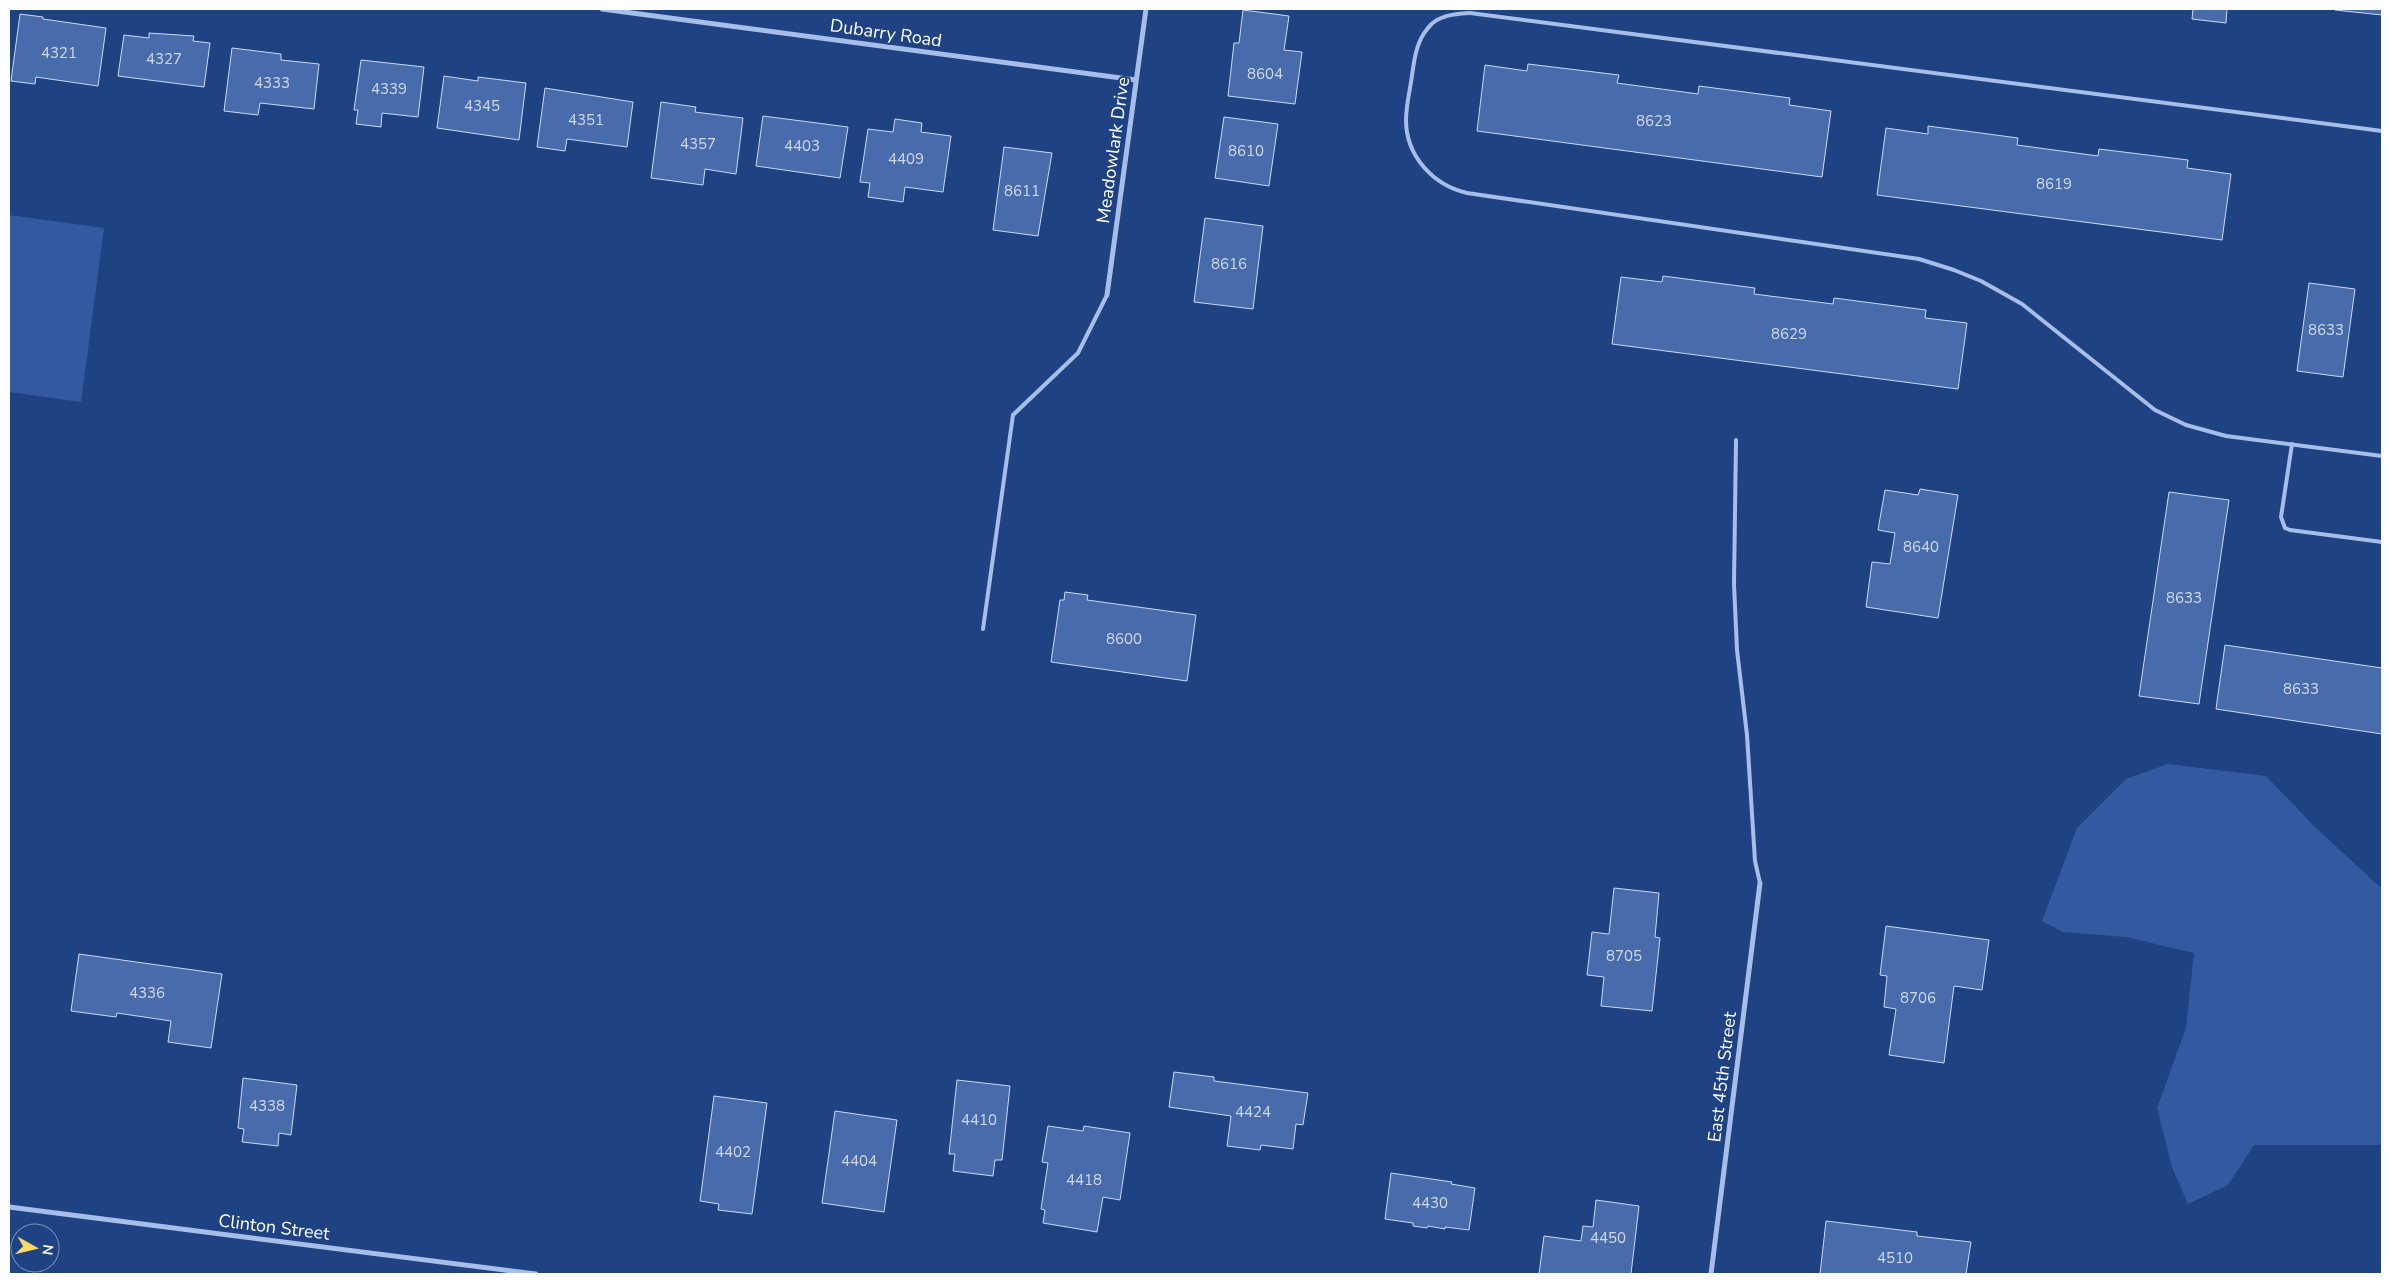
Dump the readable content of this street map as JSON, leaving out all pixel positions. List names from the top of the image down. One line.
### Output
{"streets":{"street":["Dubarry Road","Meadowlark Drive","East 45th Street","Clinton Street"]},"crossings":[["Dubarry Road","Meadowlark Drive"]],"house_numbers":["4321","4327","8604","4333","4339","4345","4351","8623","4357","4403","8610","4409","8619","8611","8616","8633","8629","8640","8633","8600","8633","8705","4336","8706","4338","4424","4410","4402","4404","4418","4430","4450","4510"],"north":"right"}
